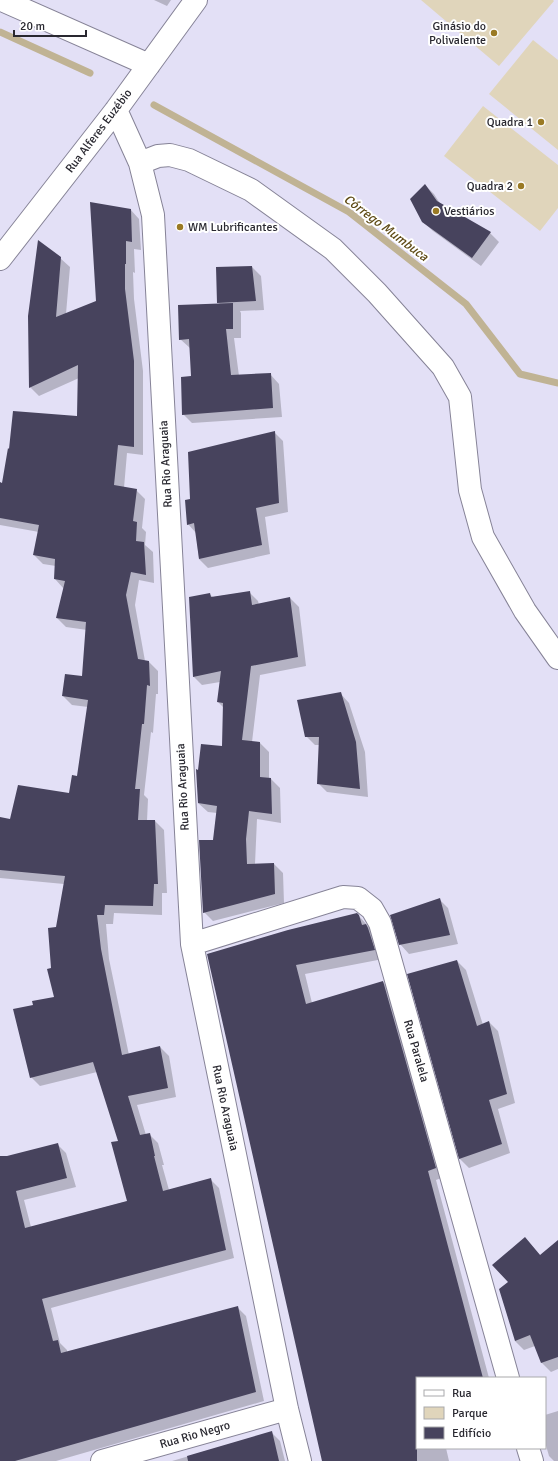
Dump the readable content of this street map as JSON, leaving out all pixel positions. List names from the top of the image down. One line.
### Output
{"streets":{"street":["Rua Alferes Euzébio","Rua Rio Araguaia","Rua Paralela","Rua Rio Negro"]},"crossings":[["Rua Alferes Euzébio","Rua Rio Araguaia"],["Rua Rio Araguaia","Rua Paralela"],["Rua Rio Araguaia","Rua Rio Negro"]],"water":["Córrego Mumbuca"],"places":["Ginásio do Polivalente","Quadra 1","Quadra 2","Vestiários","WM Lubrificantes"],"legend":["Rua","Parque","Edifício"],"scale_bar":"20 m"}
